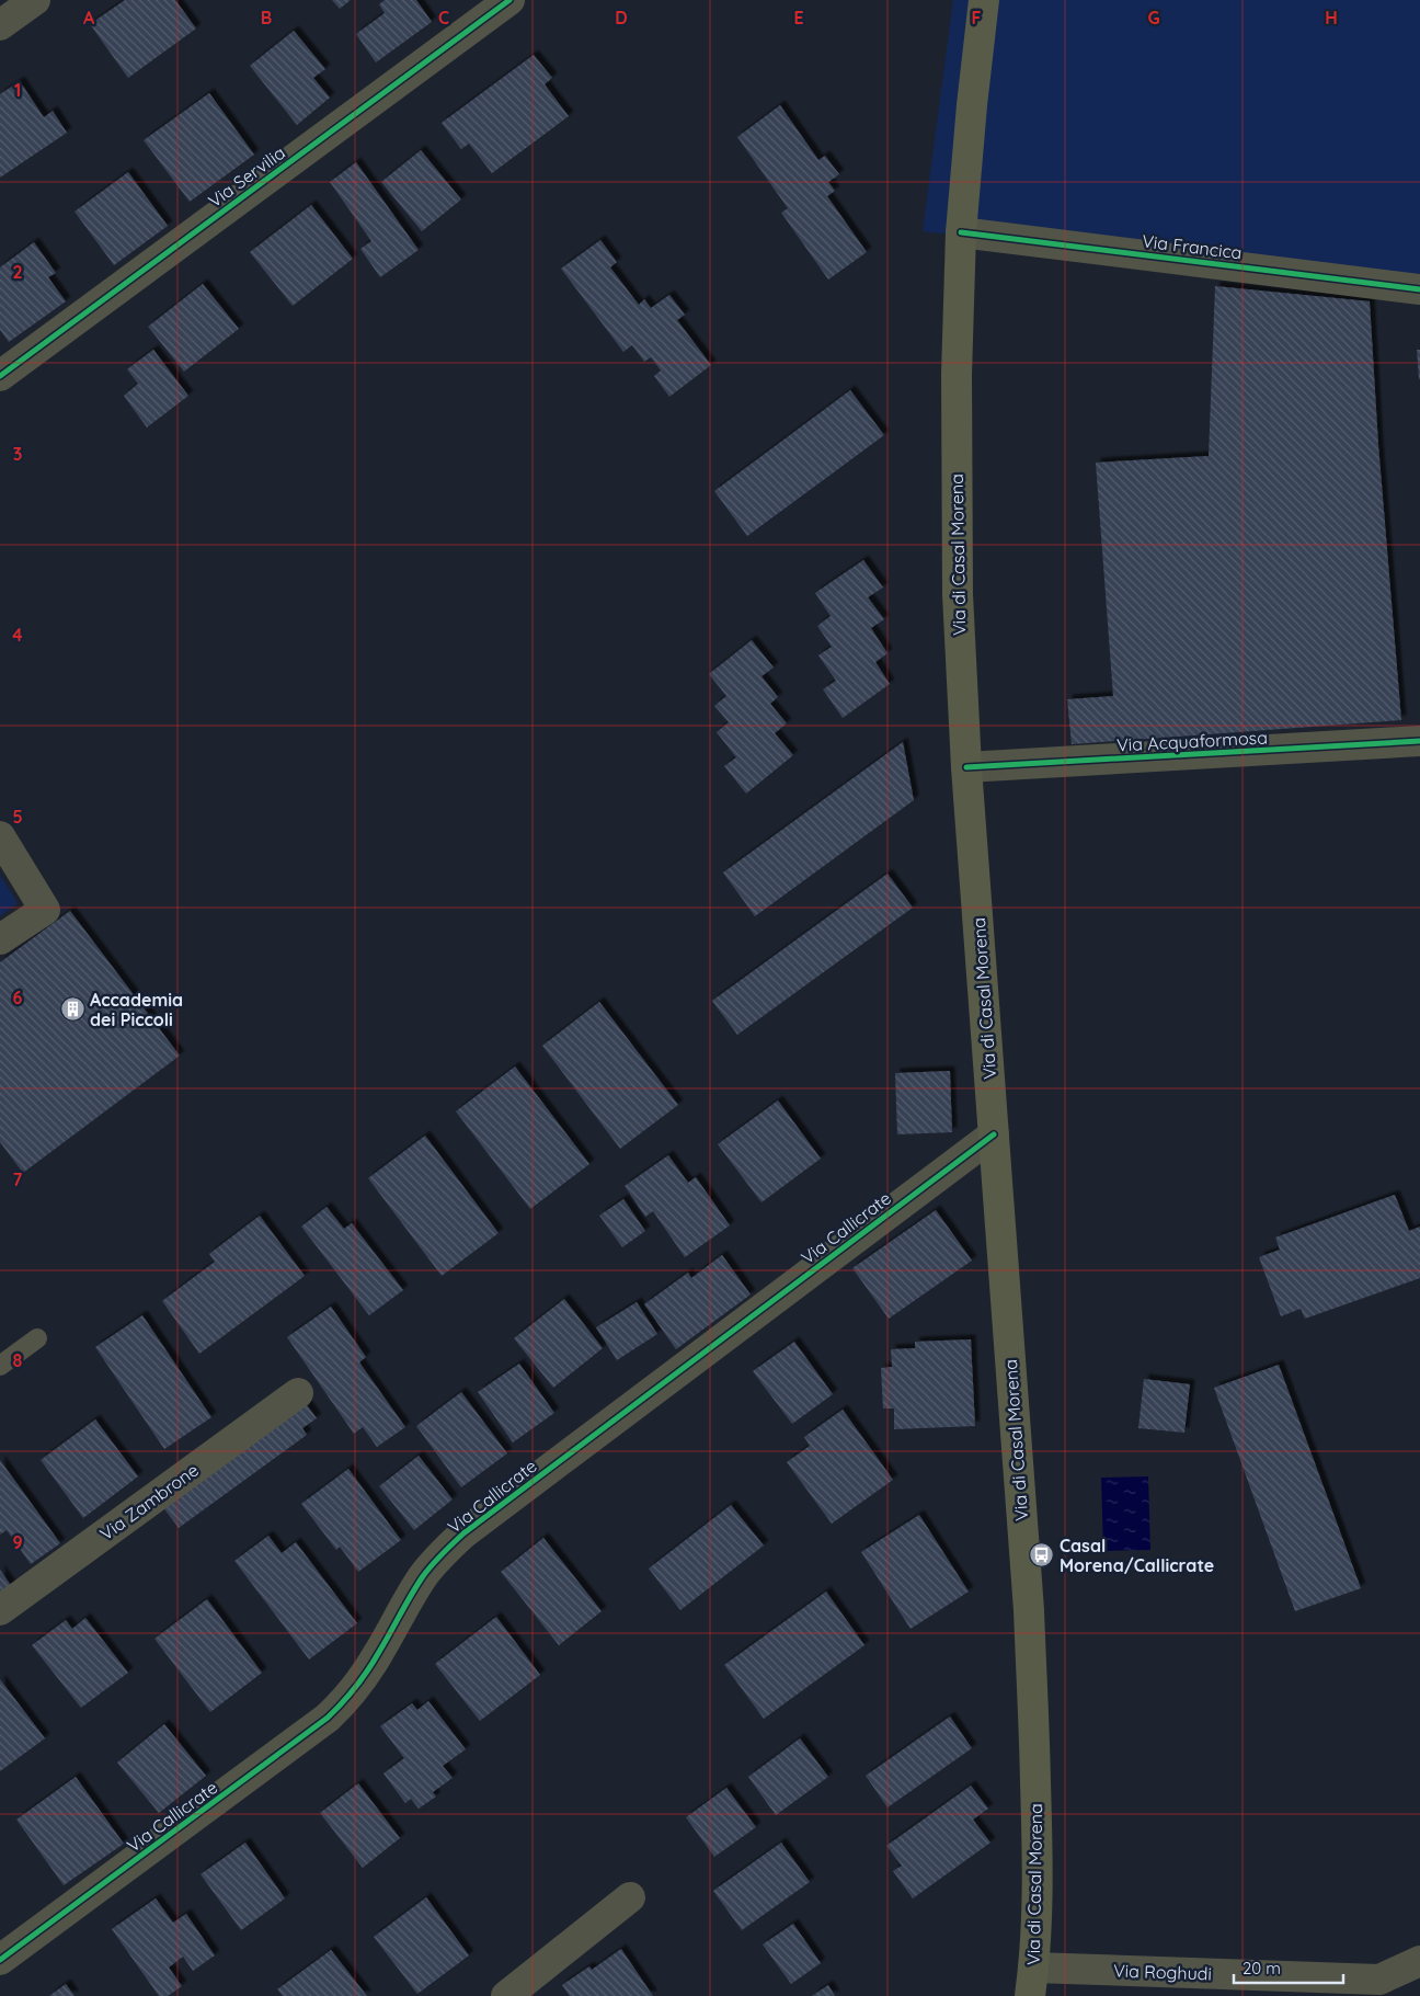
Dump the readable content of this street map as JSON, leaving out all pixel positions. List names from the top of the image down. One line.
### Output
{"streets":{"main road":["Via di Casal Morena"],"street":["Via Servilia","Via Francica","Via Acquaformosa","Via Callicrate","Via Zambrone","Via Roghudi"]},"crossings":[["Via Francica","Via di Casal Morena"],["Via di Casal Morena","Via Acquaformosa"],["Via di Casal Morena","Via Callicrate"],["Via di Casal Morena","Via Roghudi"]],"places":{"building":["Accademia dei Piccoli"],"bus stop":["Casal Morena/Callicrate"]},"scale_bar":"20 m","grid":{"columns":["A","B","C","D","E","F","G","H"],"rows":["1","2","3","4","5","6","7","8","9"]}}
